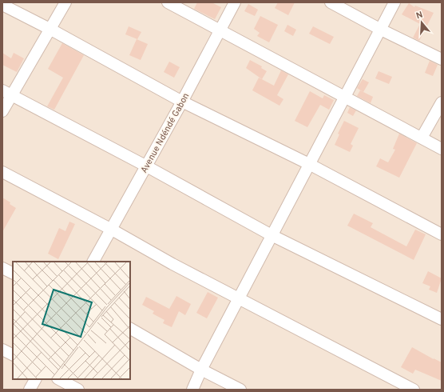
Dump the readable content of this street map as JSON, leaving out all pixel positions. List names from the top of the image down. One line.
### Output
{"streets":{"street":["Avenue Ndéndé Gabon"]},"north":"top"}
